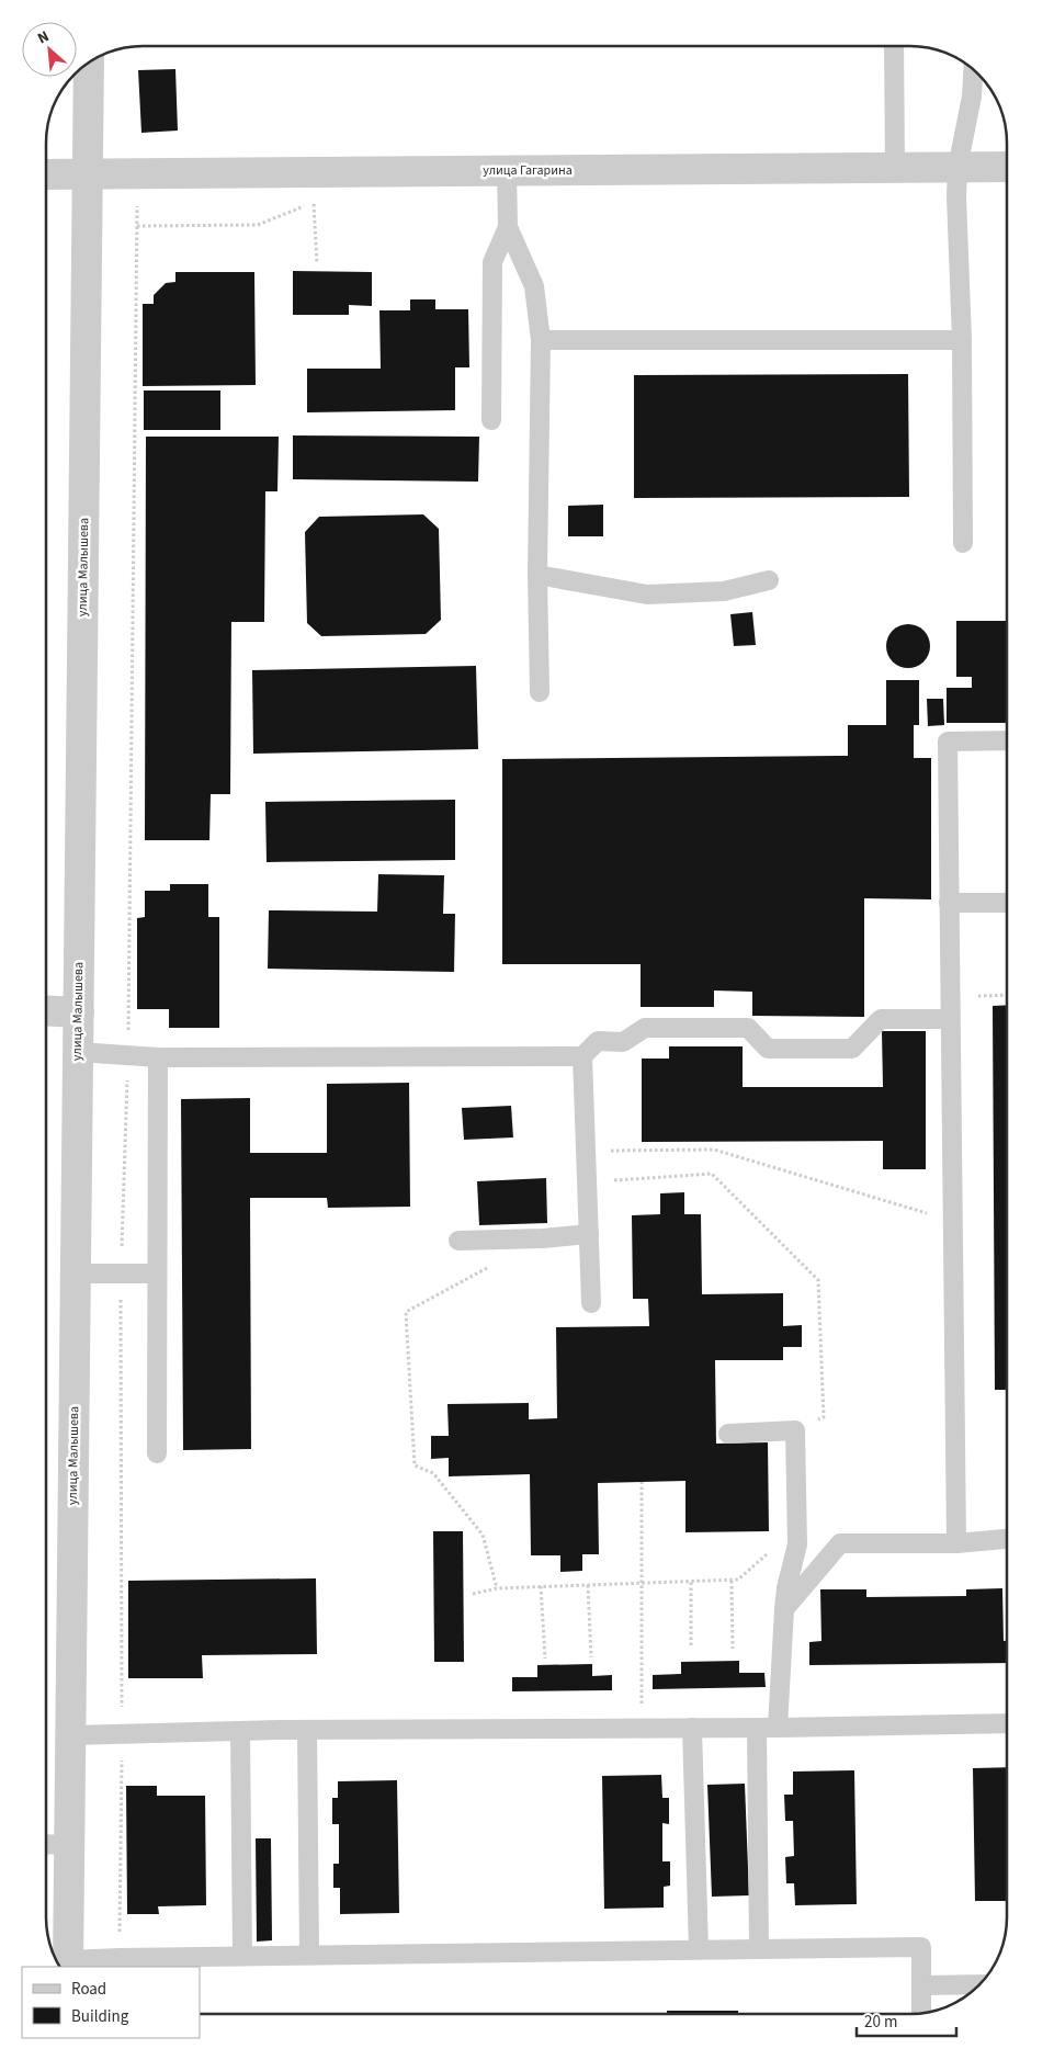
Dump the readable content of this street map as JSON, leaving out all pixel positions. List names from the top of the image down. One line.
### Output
{"streets":{"street":["улица Гагарина","улица Малышева"]},"crossings":[["улица Гагарина","улица Малышева"]],"legend":["Road","Building"],"scale_bar":"20 m","north":"top left"}
